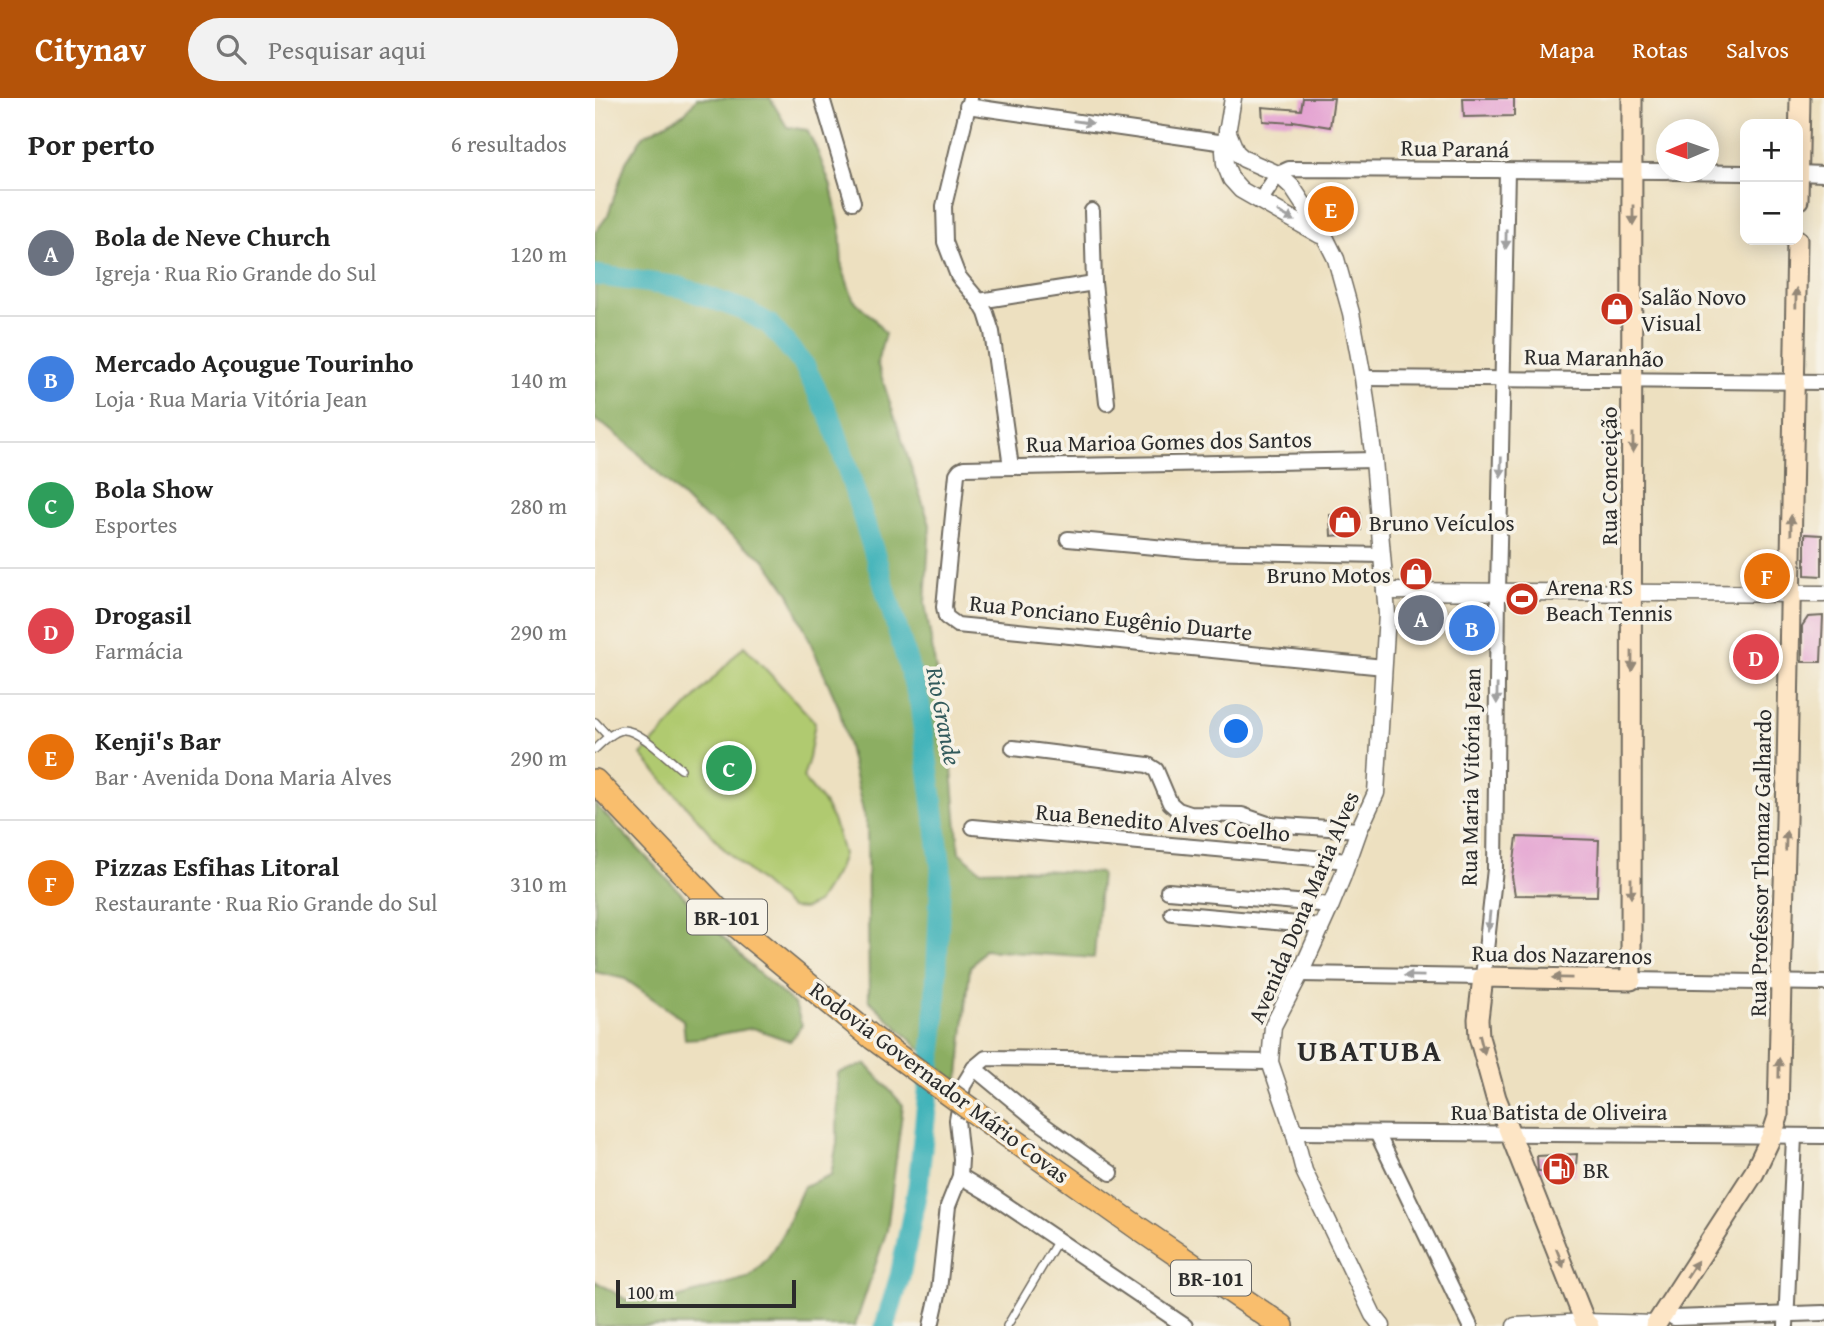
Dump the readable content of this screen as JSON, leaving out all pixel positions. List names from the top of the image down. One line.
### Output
{"streets":{"highway":["BR-101","Rodovia Governador Mário Covas"],"main road":["Rua Conceição","Rua Maria Vitória Jean","Rua Professor Thomaz Galhardo","Rua dos Nazarenos"],"street":["Rua Paraná","Rua Maranhão","Rua Marioa Gomes dos Santos","Rua Ponciano Eugênio Duarte","Rua Benedito Alves Coelho","Avenida Dona Maria Alves","Rua Batista de Oliveira"]},"crossings":[["Rua Paraná","Rua Conceição"],["Rua Paraná","Rua Maria Vitória Jean"],["Rua Paraná","Avenida Dona Maria Alves"],["Rua Maranhão","Rua Conceição"],["Rua Maranhão","Rua Maria Vitória Jean"],["Rua Maranhão","Rua Professor Thomaz Galhardo"],["Rua Maranhão","Avenida Dona Maria Alves"],["Rua Marioa Gomes dos Santos","Rua Ponciano Eugênio Duarte"],["Rua Marioa Gomes dos Santos","Avenida Dona Maria Alves"],["Rua Conceição","Rua dos Nazarenos"],["Rua Ponciano Eugênio Duarte","Avenida Dona Maria Alves"],["Rua Maria Vitória Jean","Rua dos Nazarenos"],["Rua Maria Vitória Jean","Rua Batista de Oliveira"],["Rua Benedito Alves Coelho","Avenida Dona Maria Alves"],["Rua Professor Thomaz Galhardo","Rua dos Nazarenos"],["Rua Professor Thomaz Galhardo","Rua Batista de Oliveira"],["Avenida Dona Maria Alves","Rua dos Nazarenos"],["Avenida Dona Maria Alves","Rua Batista de Oliveira"]],"one_way":["Rua Conceição","Rua Maria Vitória Jean","Rua Professor Thomaz Galhardo","Rua dos Nazarenos"],"districts":["UBATUBA"],"water":["Rio Grande"],"places":{"shop":["Salão Novo Visual","Bruno Veículos","Bruno Motos"],"sports":["Arena RS Beach Tennis"],"fuel station":["BR"]},"scale_bar":"100 m","north":"left","page":{"header":"Citynav","search":"Pesquisar aqui","nav":["Mapa","Rotas","Salvos"],"heading":["Por perto","6 resultados"],"map_buttons":["+","−"],"pins":["E","F","A","B","D","C"],"list":[{"mark":"A","name":"Bola de Neve Church","note":"Igreja · Rua Rio Grande do Sul","value":"120 m"},{"mark":"B","name":"Mercado Açougue Tourinho","note":"Loja · Rua Maria Vitória Jean","value":"140 m"},{"mark":"C","name":"Bola Show","note":"Esportes","value":"280 m"},{"mark":"D","name":"Drogasil","note":"Farmácia","value":"290 m"},{"mark":"E","name":"Kenji's Bar","note":"Bar · Avenida Dona Maria Alves","value":"290 m"},{"mark":"F","name":"Pizzas Esfihas Litoral","note":"Restaurante · Rua Rio Grande do Sul","value":"310 m"}],"scale":"100 m"}}
